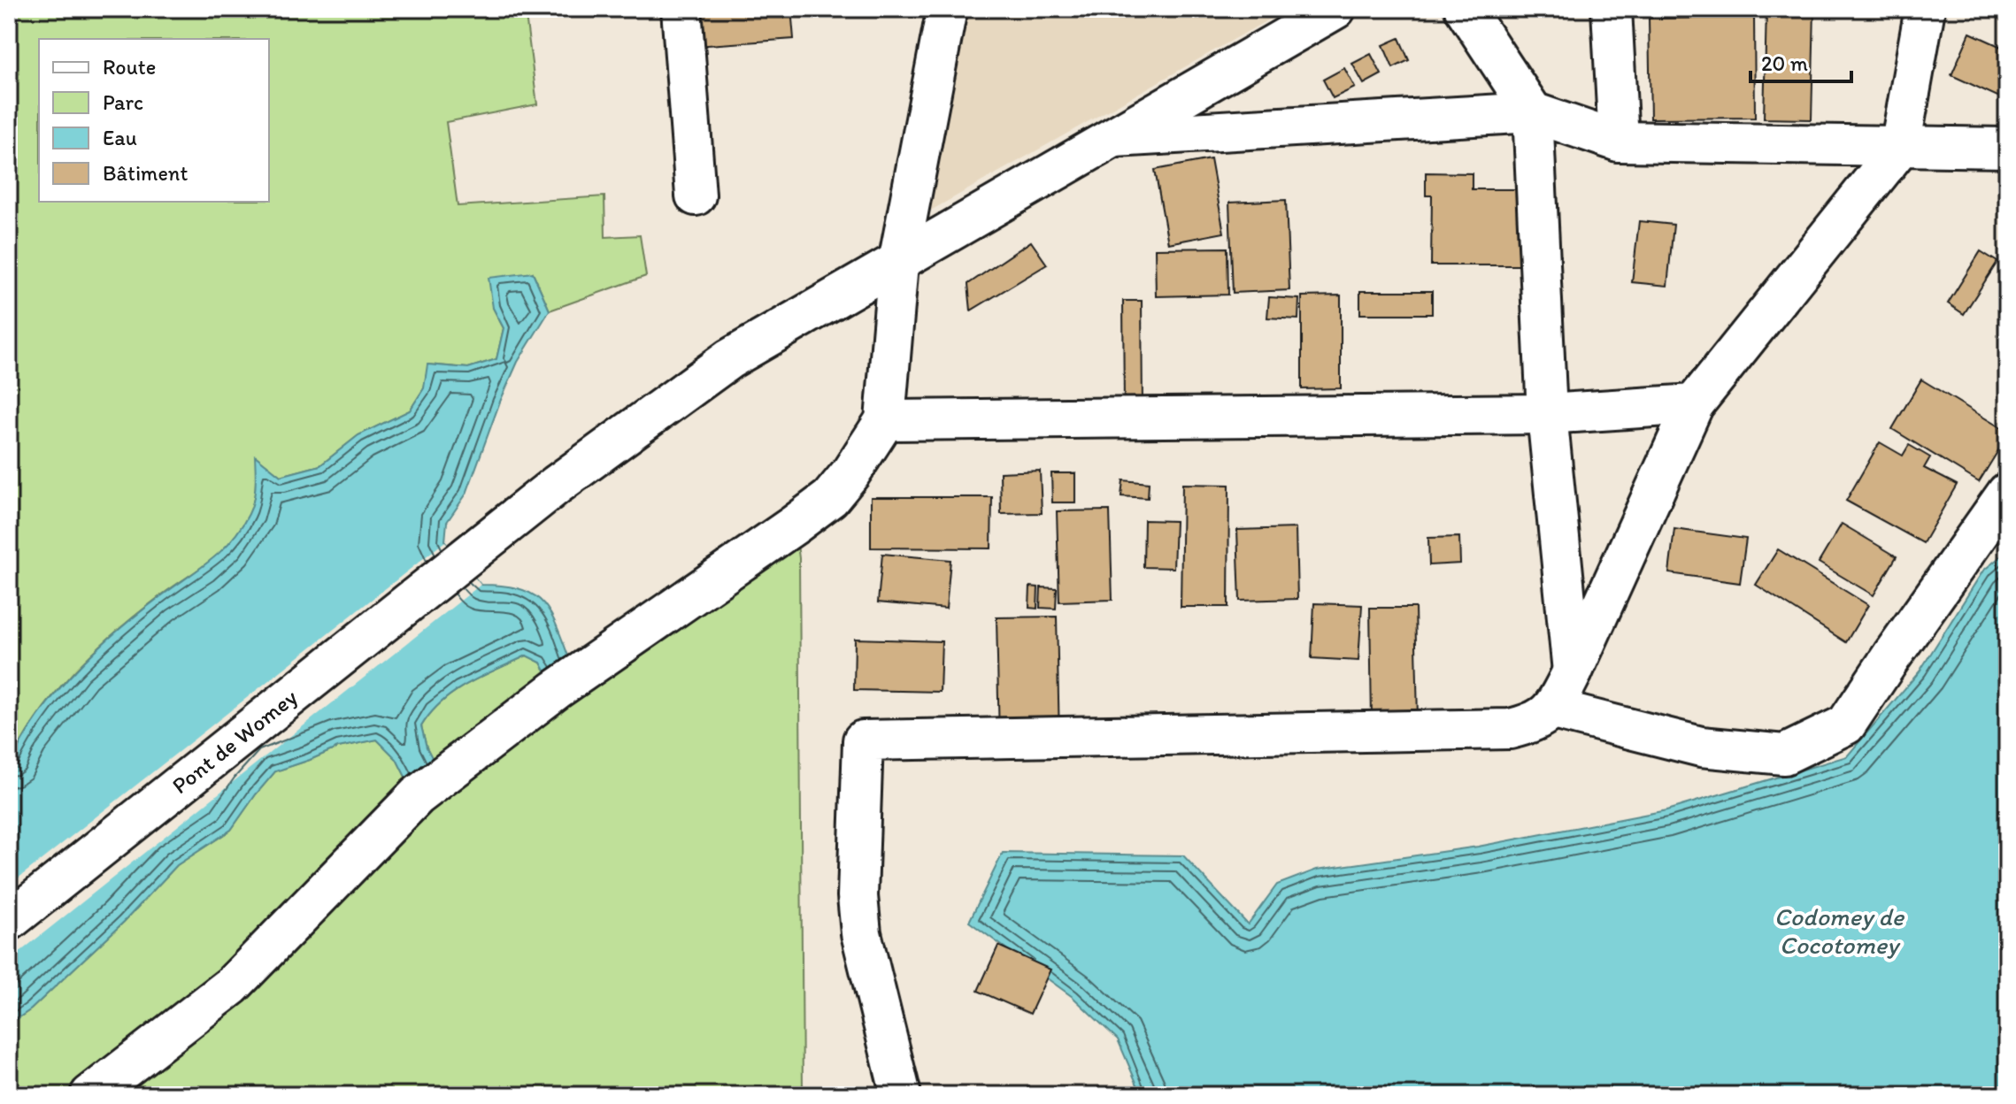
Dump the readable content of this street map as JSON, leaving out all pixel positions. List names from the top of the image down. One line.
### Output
{"streets":{"street":["Pont de Womey"]},"water":["Codomey de Cocotomey"],"legend":["Route","Parc","Eau","Bâtiment"],"scale_bar":"20 m"}
